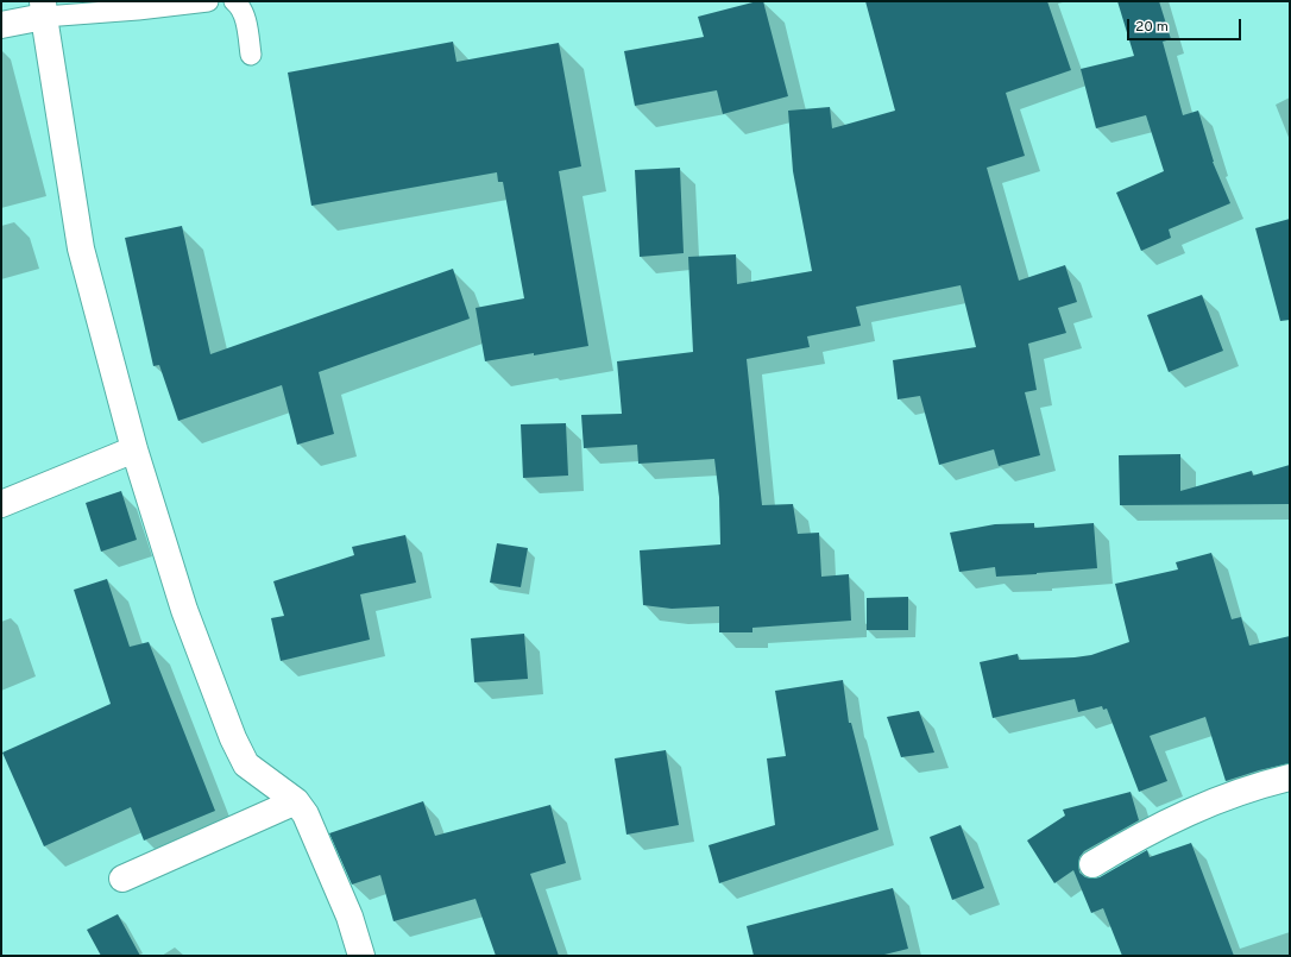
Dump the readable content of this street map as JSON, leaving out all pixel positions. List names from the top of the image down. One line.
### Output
{"scale_bar":"20 m"}
